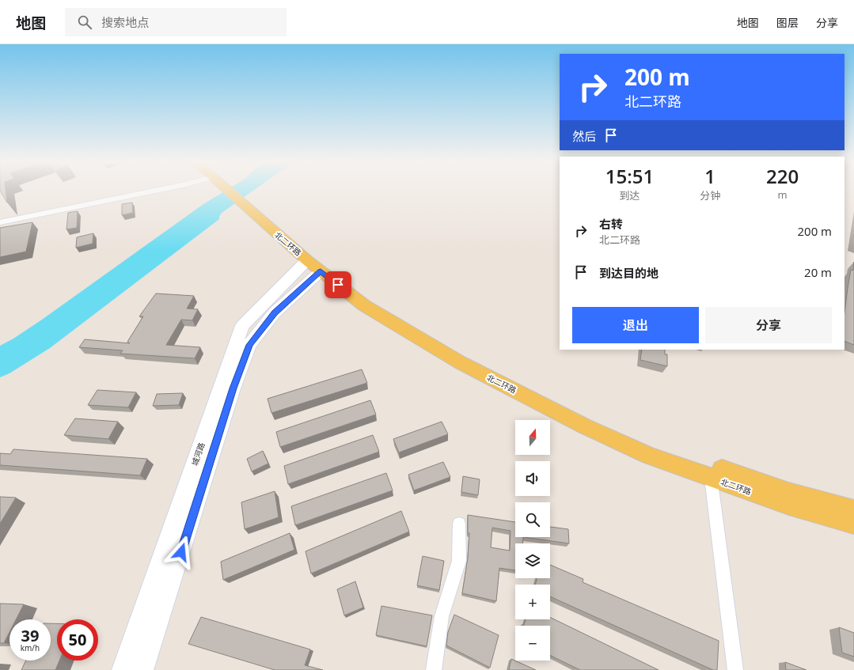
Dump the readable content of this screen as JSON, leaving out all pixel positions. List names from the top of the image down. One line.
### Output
{"streets":{"main road":["北二环路","城河路"]},"crossings":[["北二环路","城河路"]],"north":"top","page":{"header":"地图","search":"搜索地点","nav":["地图","图层","分享"],"turn":["200 m","北二环路"],"then":"然后","eta":["15:51","到达","1","分钟","220","m"],"list":[{"name":"右转","note":"北二环路","value":"200 m"},{"name":"到达目的地","value":"20 m"}],"buttons":["退出","分享"],"map_buttons":["+","−"],"speed":"39 km/h","limit":"50"}}
